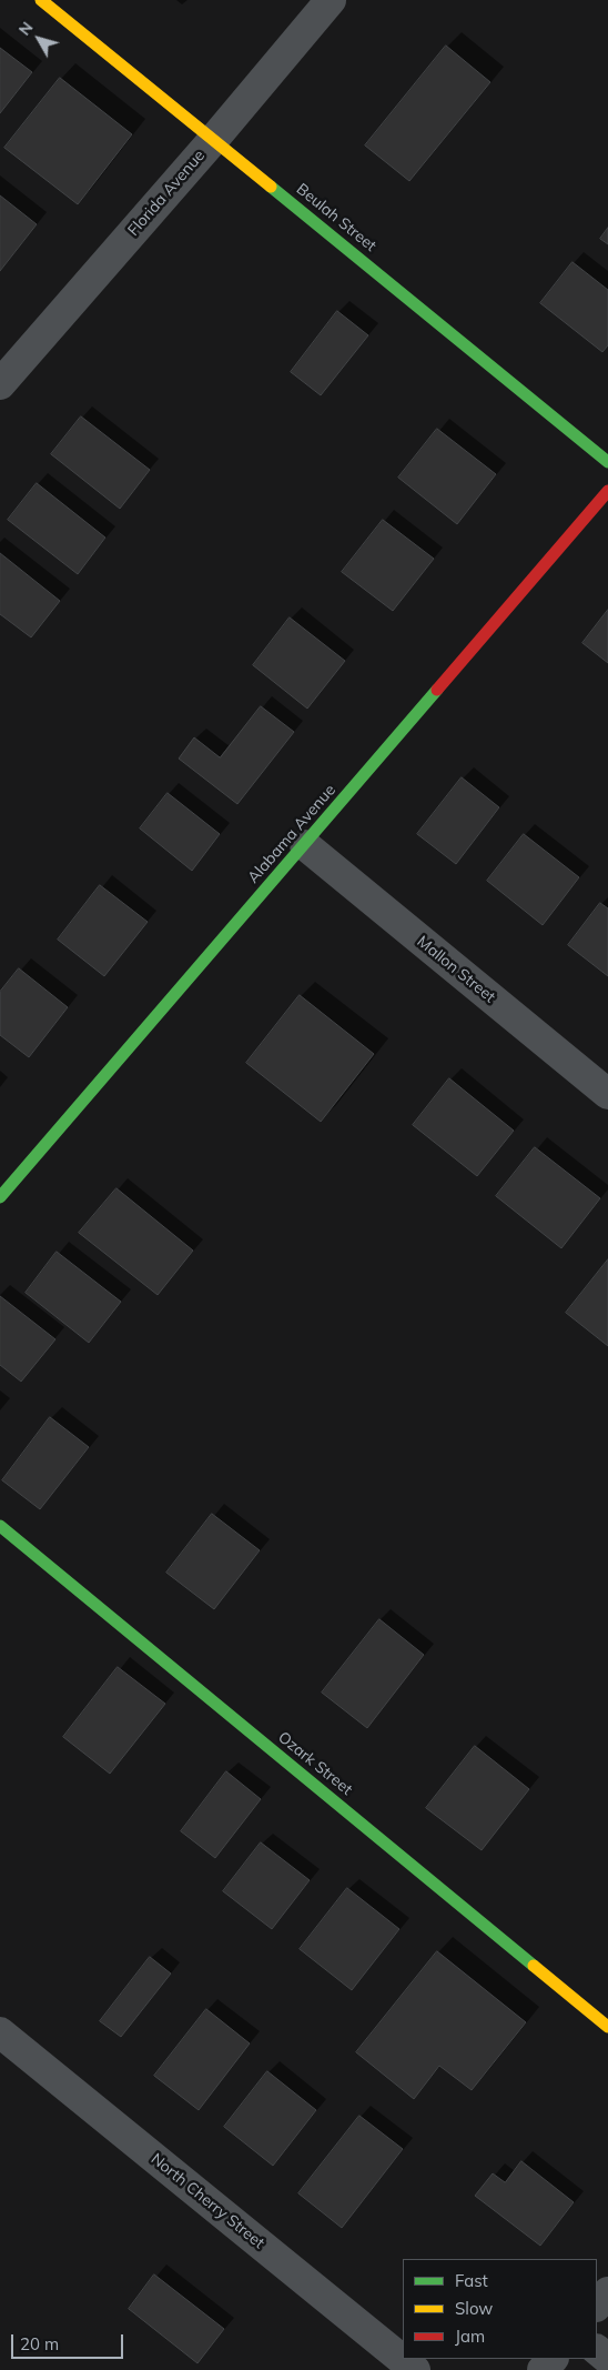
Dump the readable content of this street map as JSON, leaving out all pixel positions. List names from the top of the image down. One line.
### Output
{"streets":{"street":["Florida Avenue","Beulah Street","Alabama Avenue","Mallon Street","Ozark Street","North Cherry Street"]},"crossings":[["Florida Avenue","Beulah Street"],["Alabama Avenue","Mallon Street"]],"legend":["Fast","Slow","Jam"],"scale_bar":"20 m","north":"top left"}
